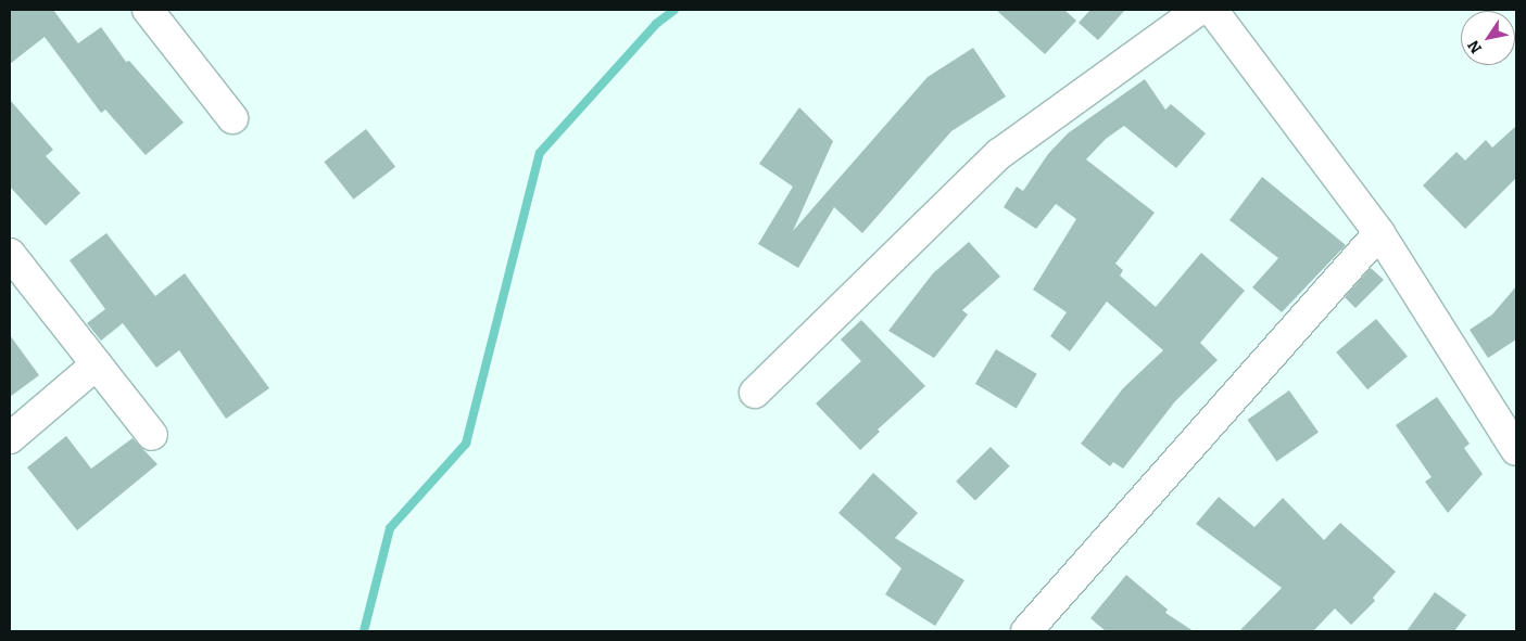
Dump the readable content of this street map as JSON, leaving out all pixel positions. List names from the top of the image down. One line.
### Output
{"north":"bottom left"}
